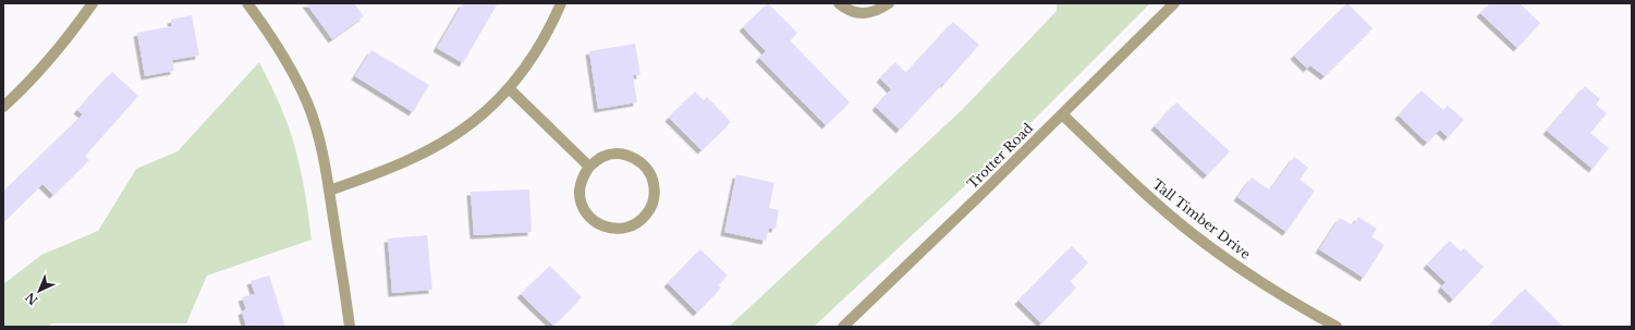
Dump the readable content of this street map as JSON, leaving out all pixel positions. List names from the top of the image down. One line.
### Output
{"streets":{"street":["Trotter Road","Tall Timber Drive"]},"crossings":[["Trotter Road","Tall Timber Drive"]],"north":"bottom left"}
